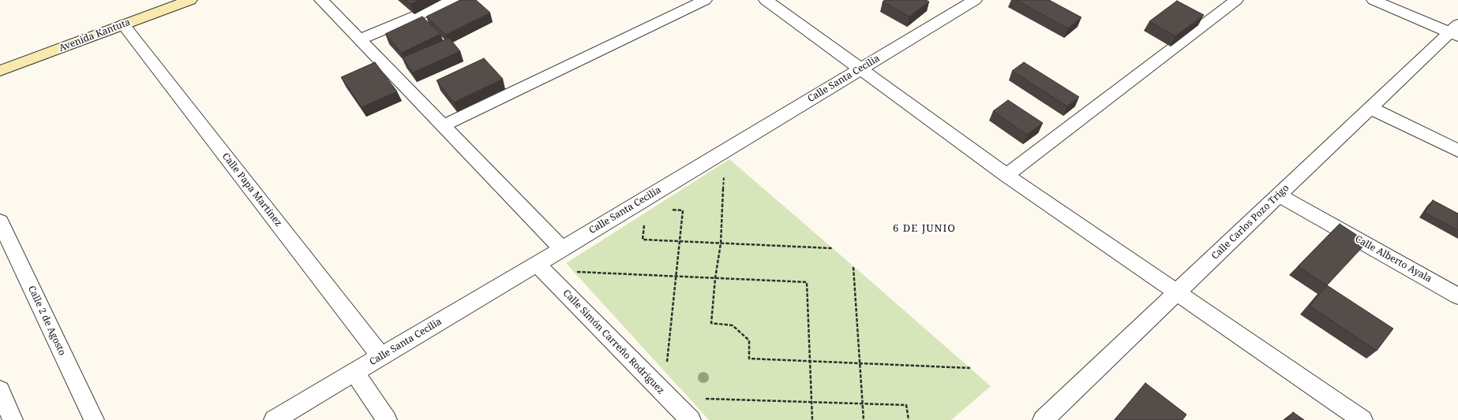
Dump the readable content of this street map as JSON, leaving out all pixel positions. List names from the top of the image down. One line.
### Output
{"streets":{"street":["Avenida Kantuta","Calle Santa Cecilia","Calle Papa Martínez","Calle Carlos Pozo Trigo","Calle Alberto Ayala","Calle 2 de Agosto","Calle Simón Carreño Rodríguez"]},"crossings":[["Avenida Kantuta","Calle Papa Martínez"],["Calle Santa Cecilia","Calle Papa Martínez"],["Calle Santa Cecilia","Calle Simón Carreño Rodríguez"],["Calle Carlos Pozo Trigo","Calle Alberto Ayala"]],"districts":["6 DE JUNIO"]}
